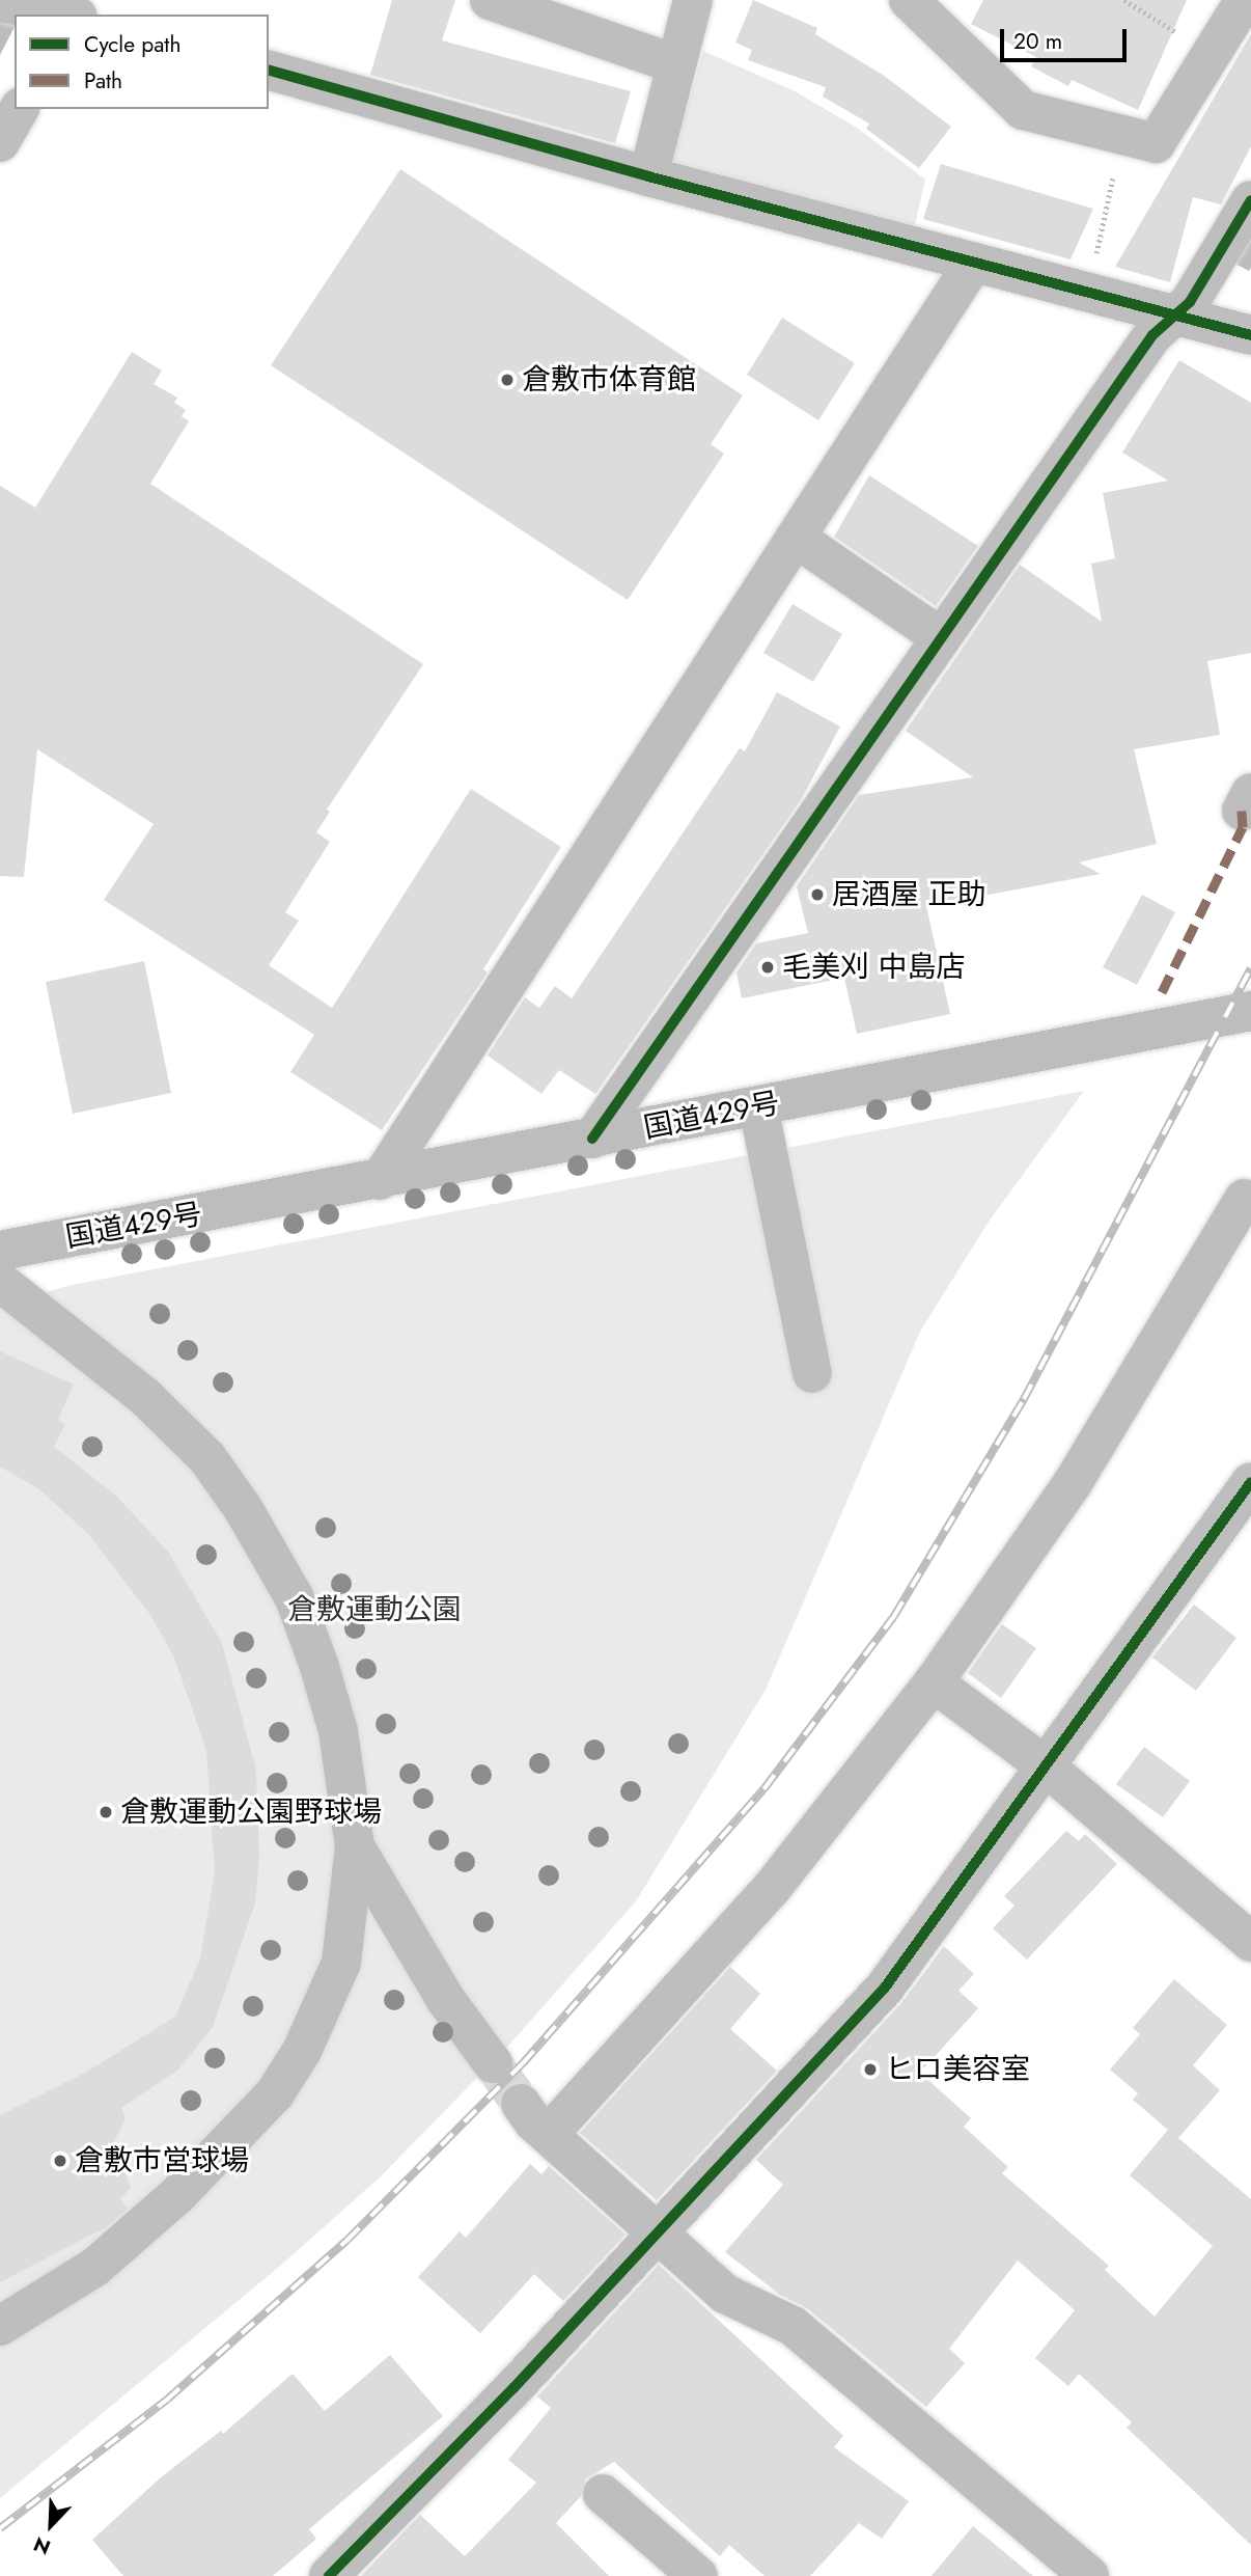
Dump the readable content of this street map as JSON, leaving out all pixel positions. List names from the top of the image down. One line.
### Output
{"streets":{"highway":["国道429号"]},"parks":["倉敷運動公園"],"places":["倉敷市体育館","居酒屋 正助","毛美刈 中島店","倉敷運動公園野球場","ヒロ美容室","倉敷市営球場"],"legend":["Cycle path","Path"],"scale_bar":"20 m","north":"bottom left"}
